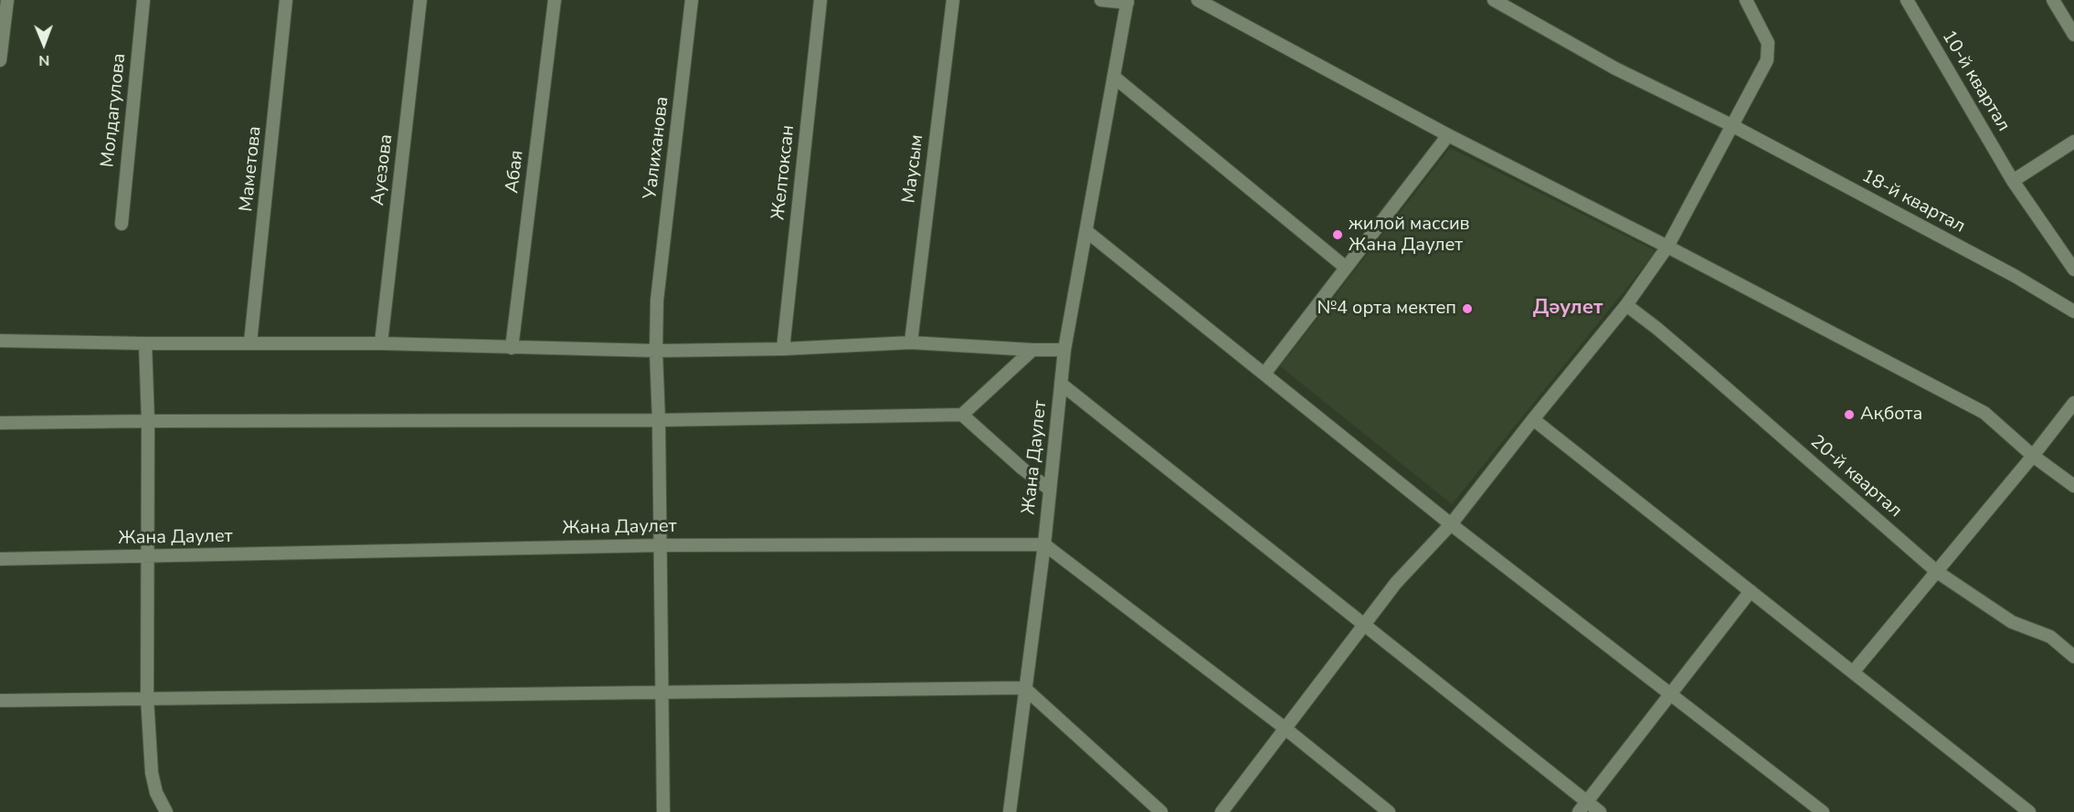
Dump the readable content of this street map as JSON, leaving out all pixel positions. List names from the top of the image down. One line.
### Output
{"streets":{"street":["10-й квартал","Молдагулова","Уалиханова","Маметова","Маусым","Ауезова","Абая","Желтоксан","18-й квартал","Жана Даулет","20-й квартал"]},"crossings":[["Уалиханова","Жана Даулет"]],"districts":["Дәулет"],"places":["жилой массив Жана Даулет","№4 орта мектеп","Ақбота"],"north":"bottom"}
